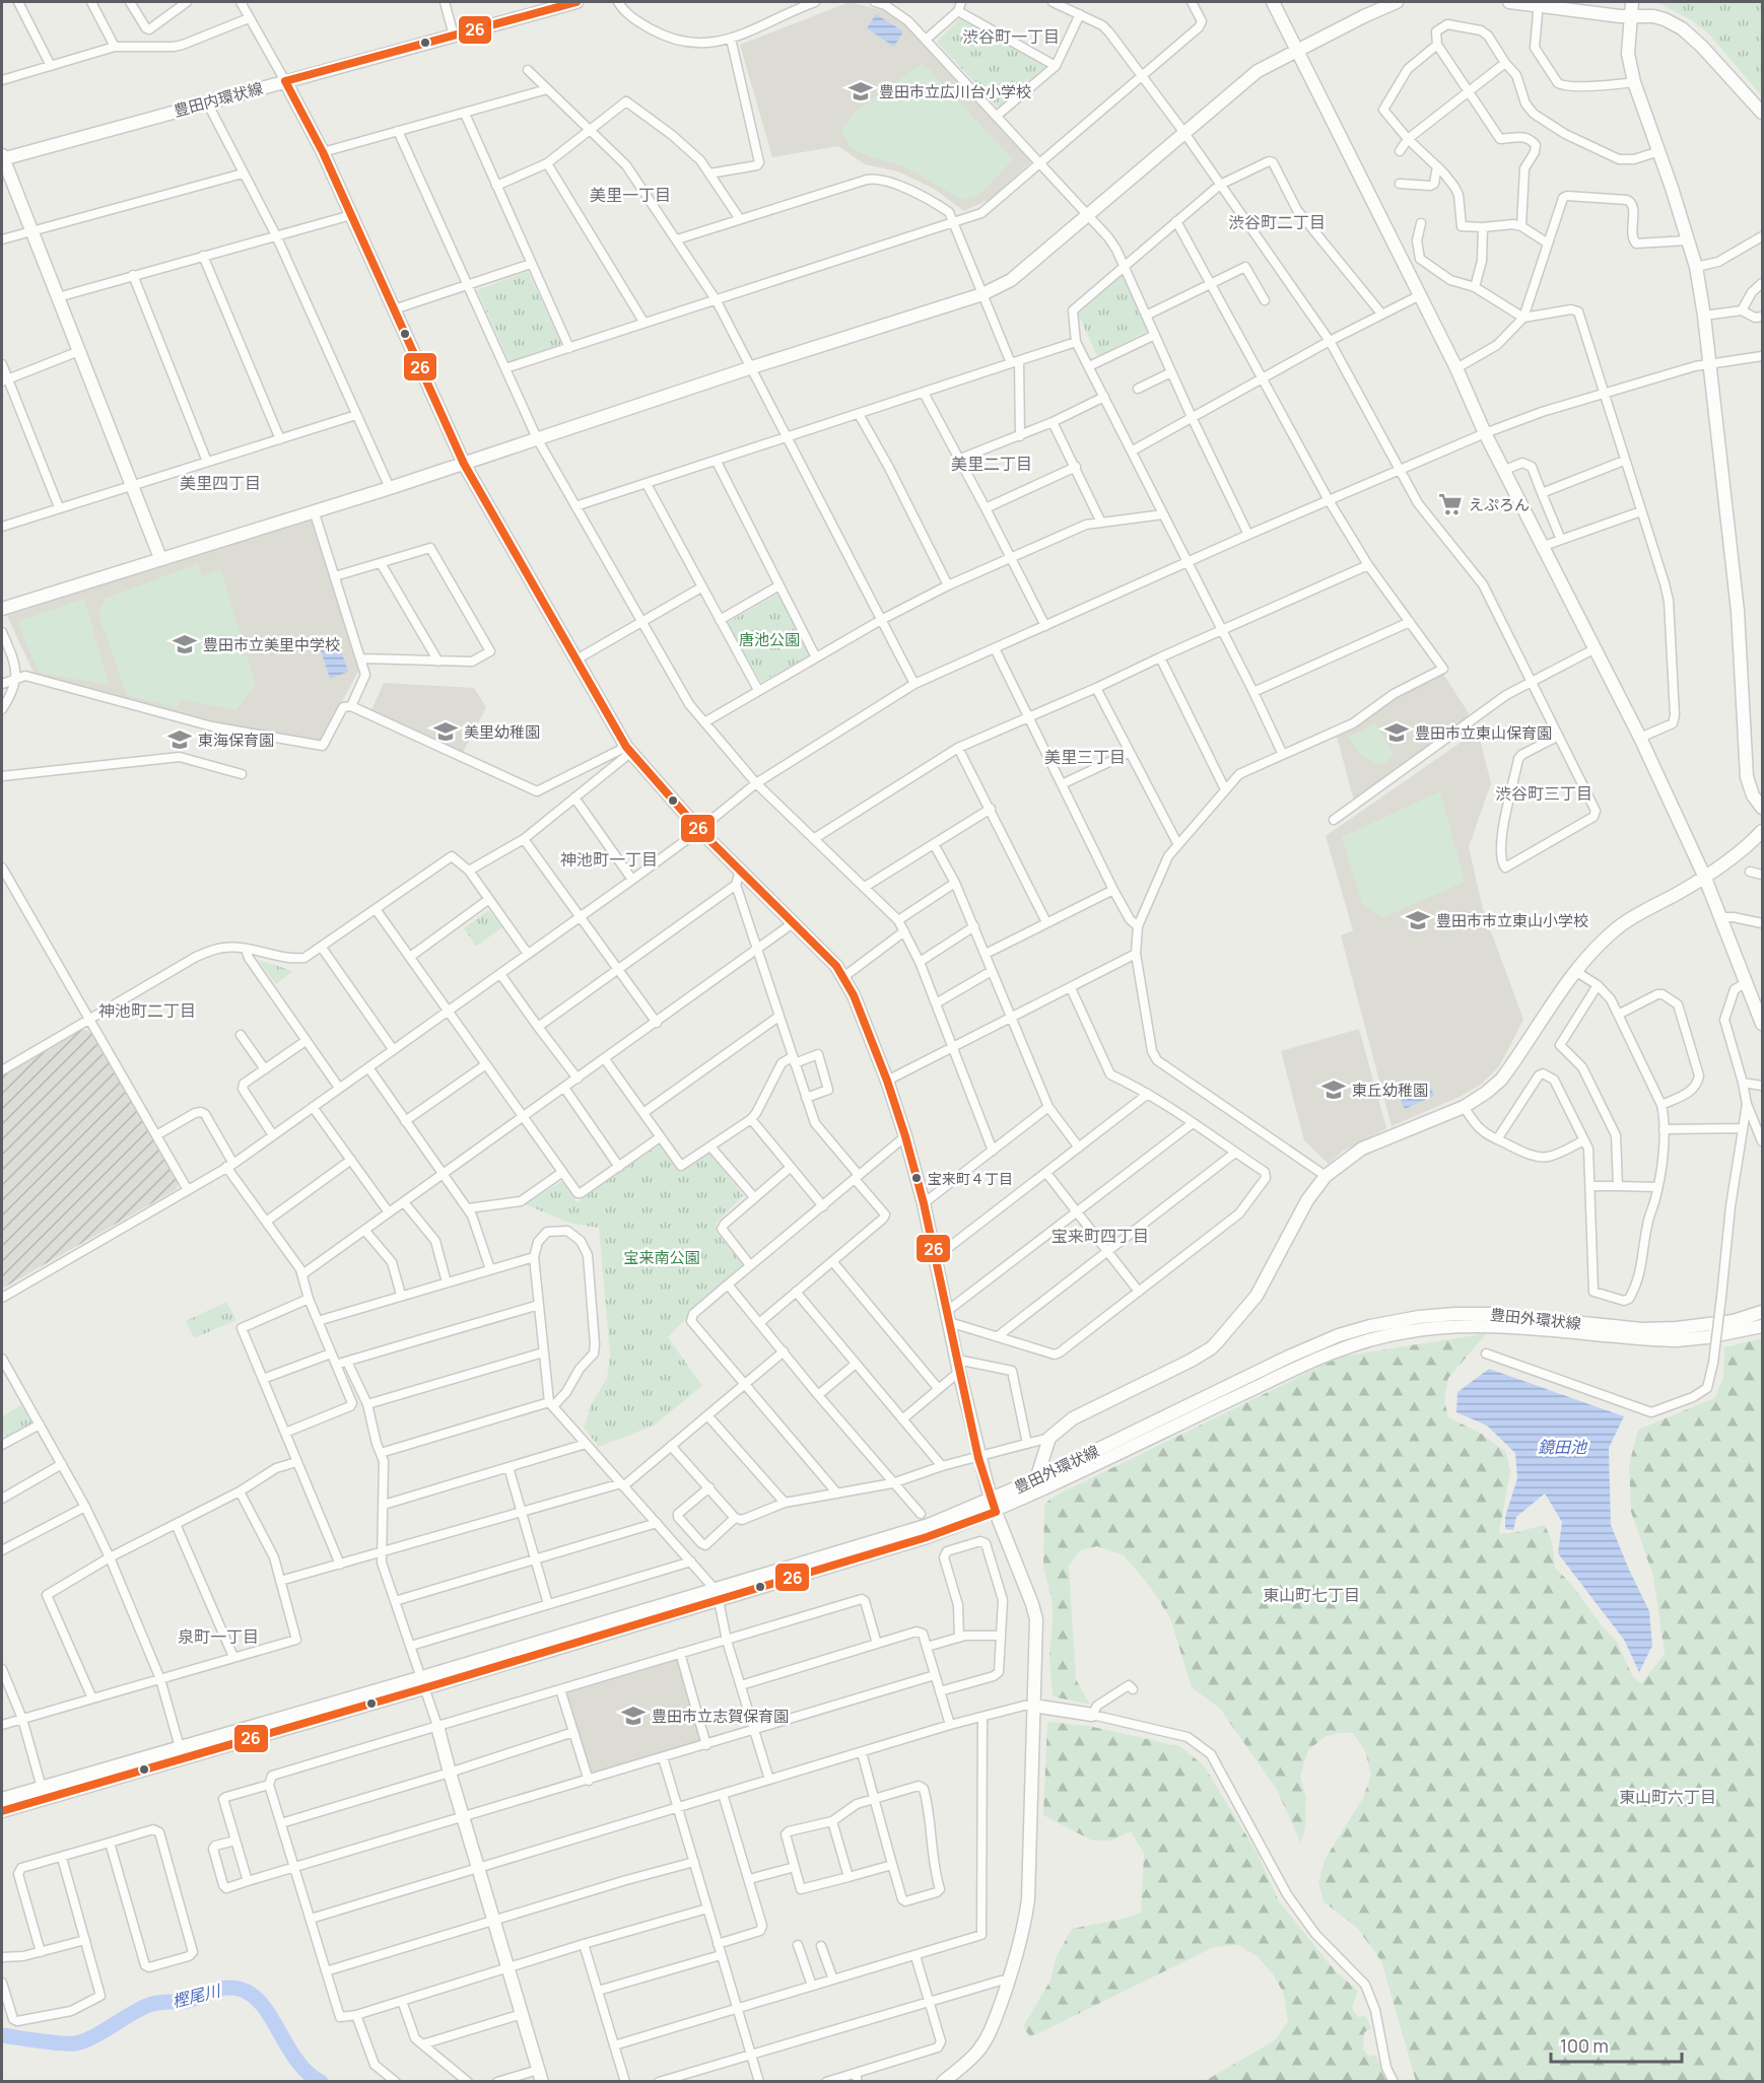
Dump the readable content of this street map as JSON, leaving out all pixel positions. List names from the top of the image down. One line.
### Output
{"streets":{"street":["豊田内環状線","豊田外環状線"]},"districts":["渋谷町一丁目","美里一丁目","渋谷町二丁目","美里二丁目","美里四丁目","美里三丁目","渋谷町三丁目","神池町一丁目","神池町二丁目","宝来町四丁目","東山町七丁目","泉町一丁目","東山町六丁目"],"water":["鏡田池","樫尾川"],"parks":["唐池公園","宝来南公園"],"places":{"school or university":["豊田市立広川台小学校","豊田市立美里中学校","美里幼稚園","豊田市立東山保育園","東海保育園","豊田市市立東山小学校","東丘幼稚園","豊田市立志賀保育園"],"supermarket":["えぷろん"],"other":["宝来町４丁目"]},"lines":["transit line 26"],"scale_bar":"100 m"}
